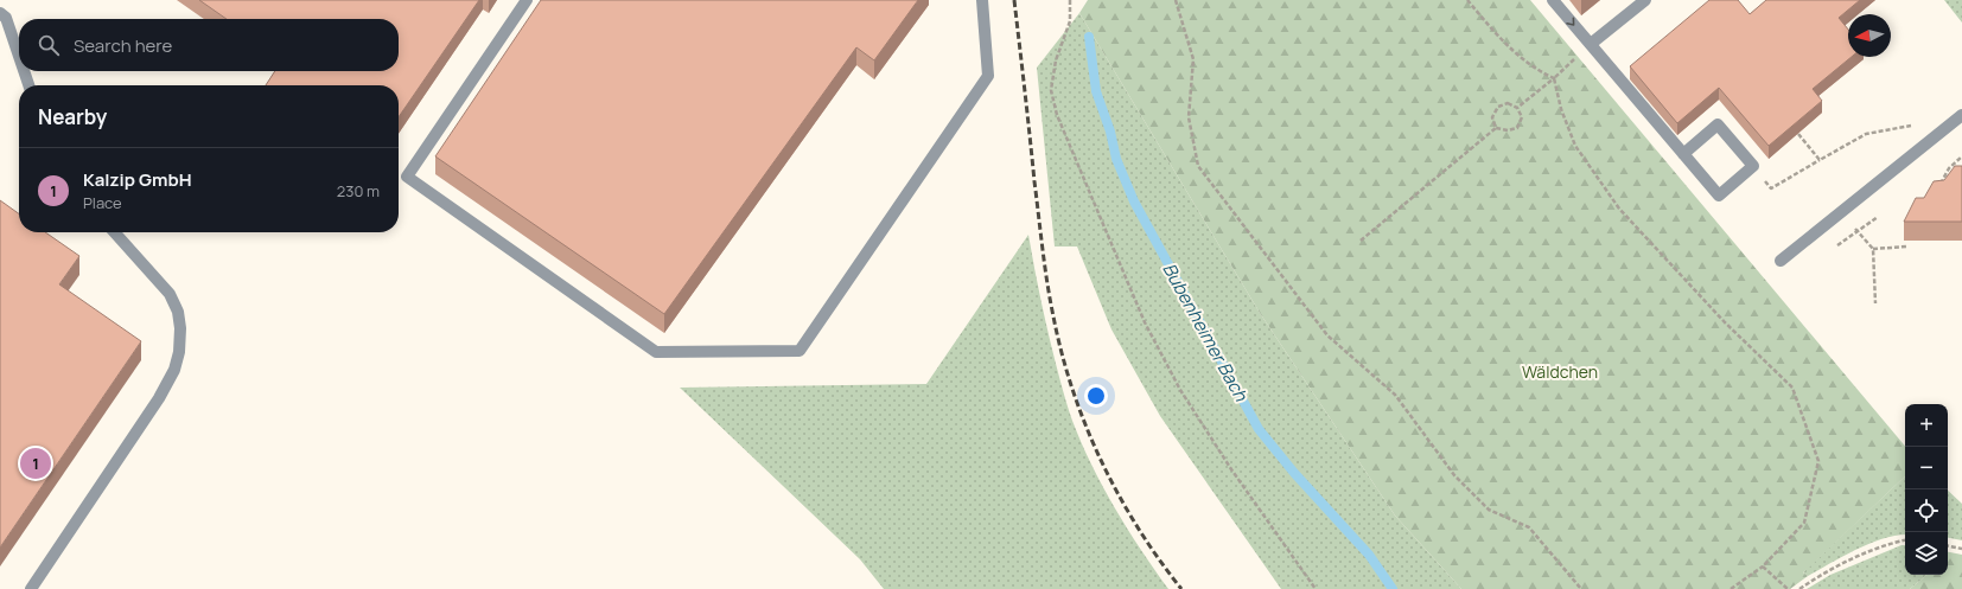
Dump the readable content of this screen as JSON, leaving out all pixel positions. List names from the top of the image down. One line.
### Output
{"water":["Bubenheimer Bach"],"parks":["Wäldchen"],"north":"left","page":{"search":"Search here","heading":"Nearby","list":[{"mark":"1","name":"Kalzip GmbH","note":"Place","value":"230 m"}],"map_buttons":["+","−"],"pins":"1"}}
